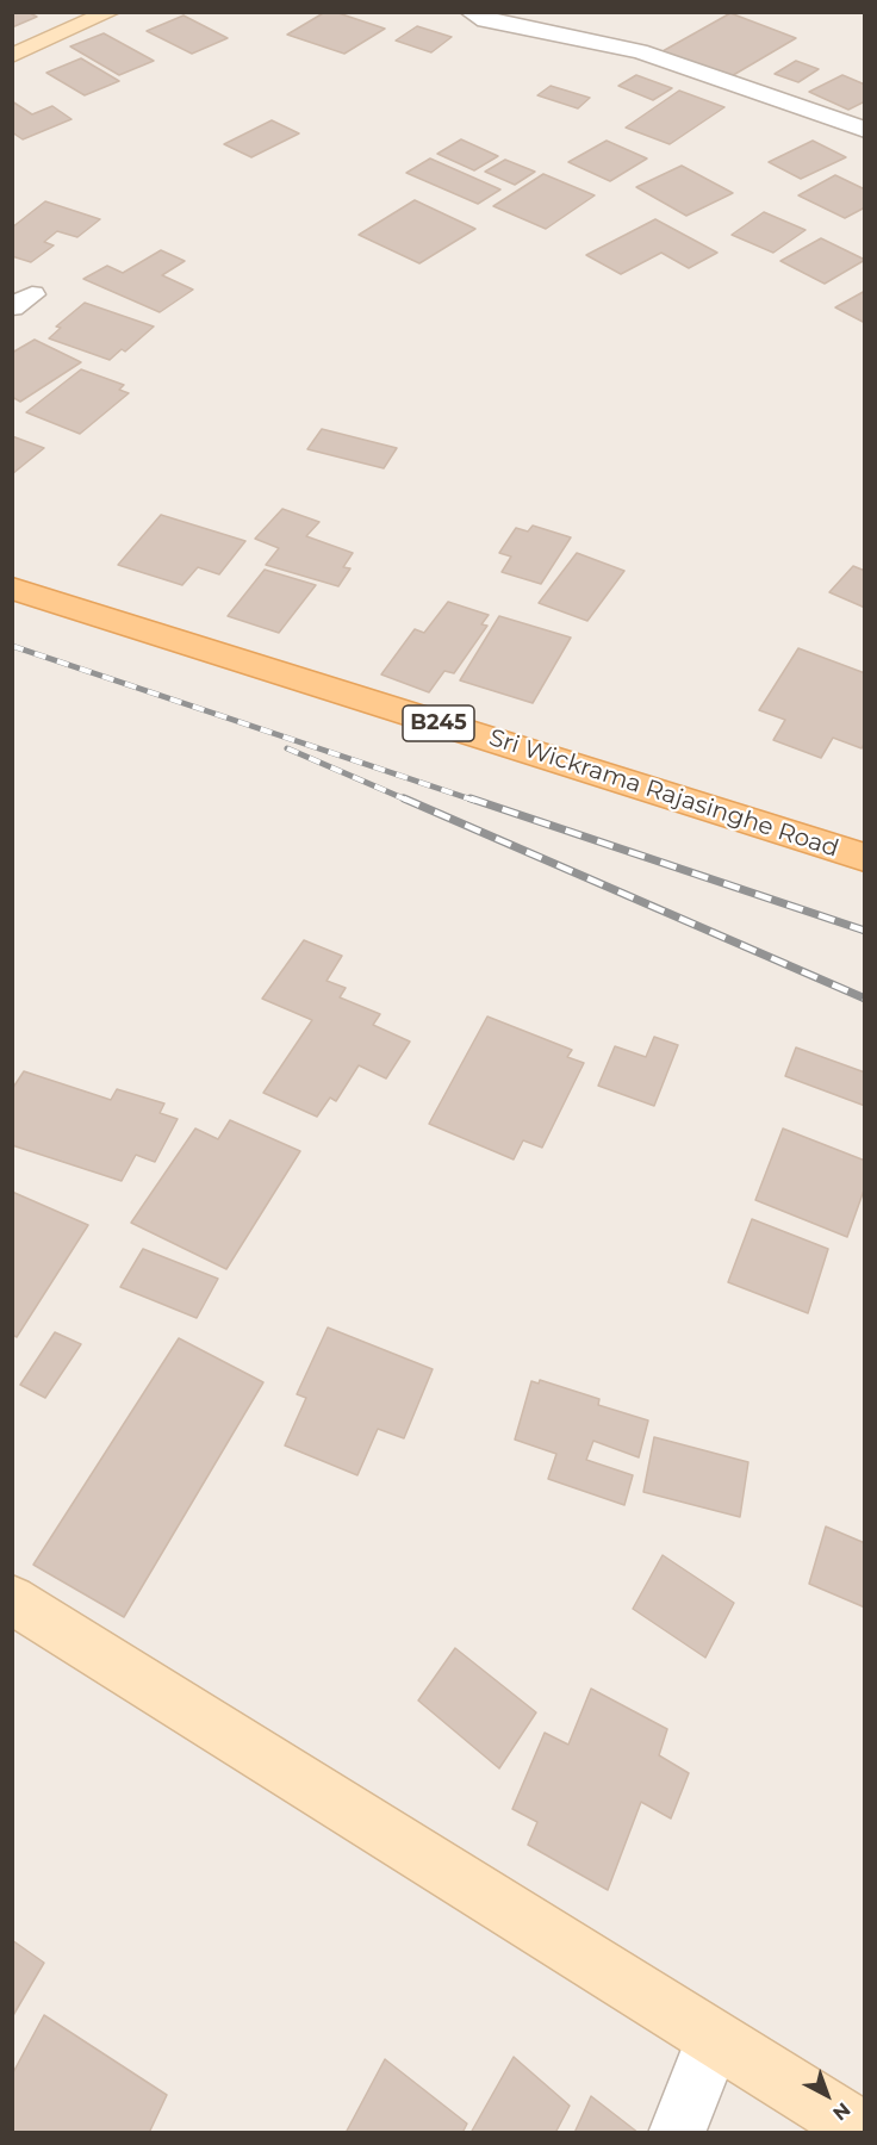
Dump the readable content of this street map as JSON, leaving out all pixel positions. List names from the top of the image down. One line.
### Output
{"streets":{"main road":["B245","Sri Wickrama Rajasinghe Road"]},"north":"bottom right"}
